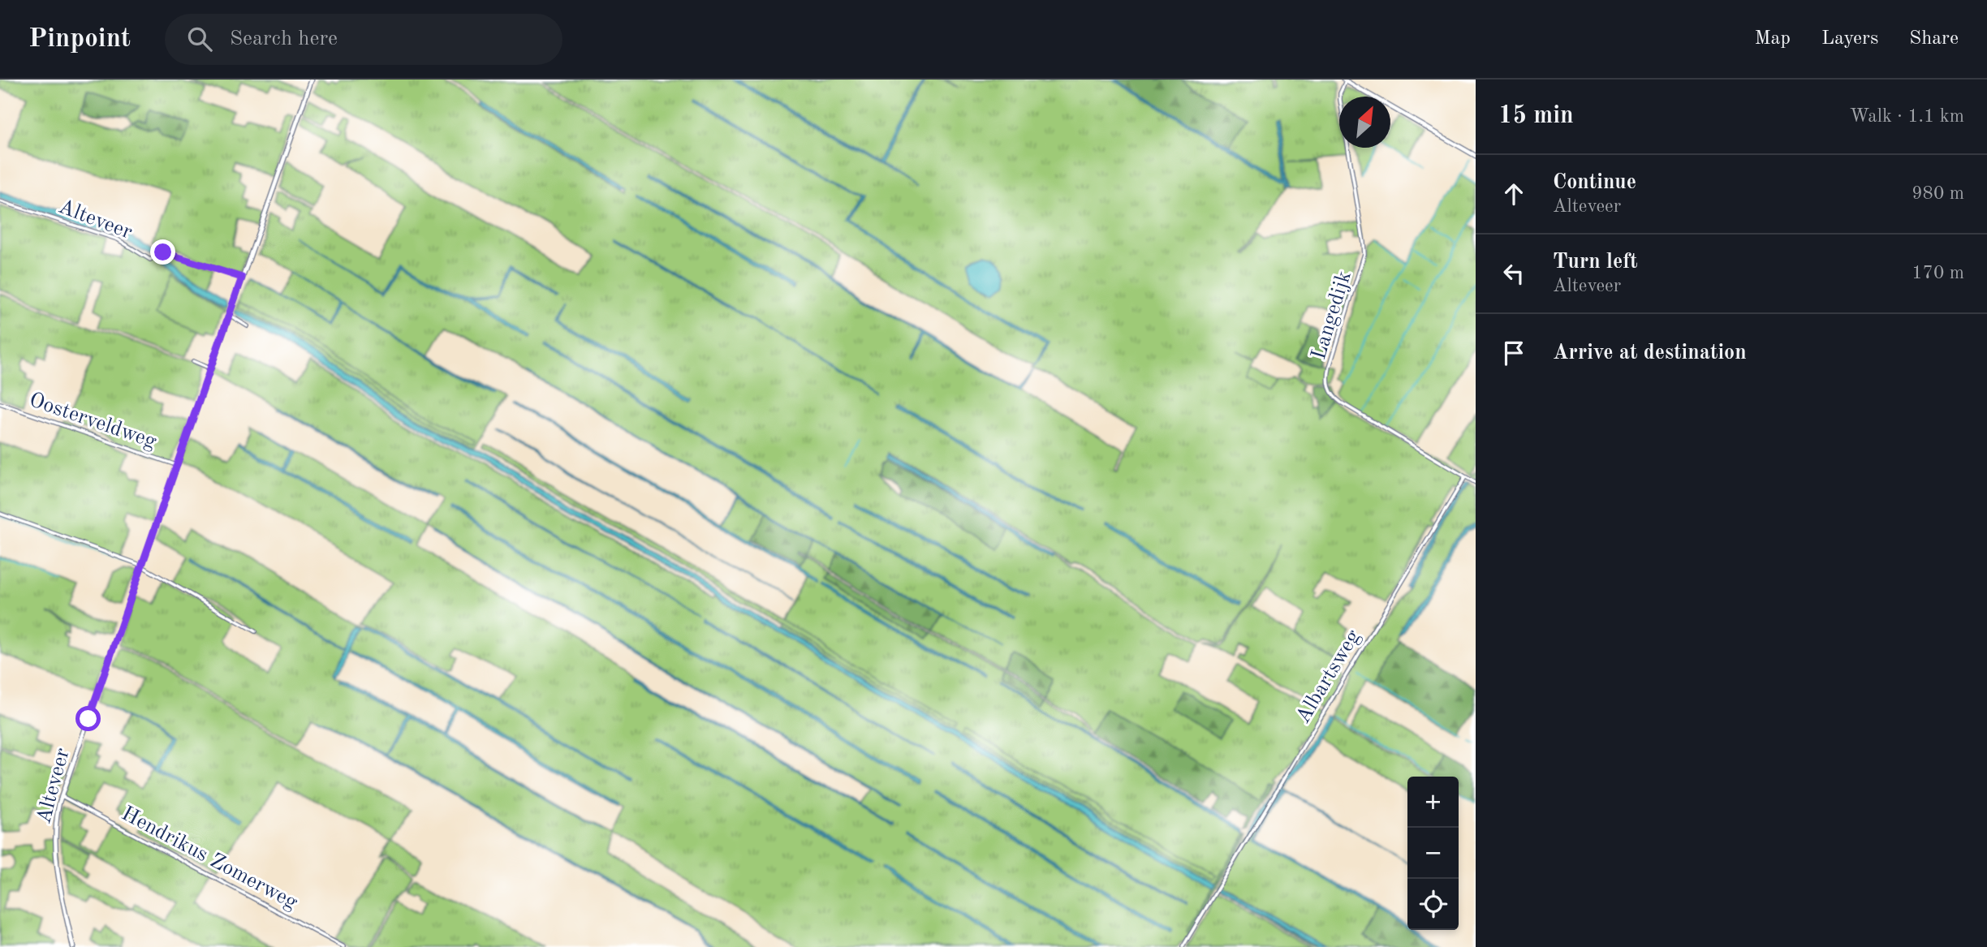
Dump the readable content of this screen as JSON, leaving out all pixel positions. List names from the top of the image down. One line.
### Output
{"streets":{"street":["Alteveer","Langedijk","Oosterveldweg","Albartsweg","Hendrikus Zomerweg"]},"crossings":[["Alteveer","Oosterveldweg"],["Alteveer","Hendrikus Zomerweg"],["Langedijk","Albartsweg"]],"north":"top right","page":{"header":"Pinpoint","search":"Search here","nav":["Map","Layers","Share"],"heading":["15 min","Walk · 1.1 km"],"list":[["Continue","Alteveer","980 m"],["Turn left","Alteveer","170 m"],"Arrive at destination"],"map_buttons":["+","−"]}}
